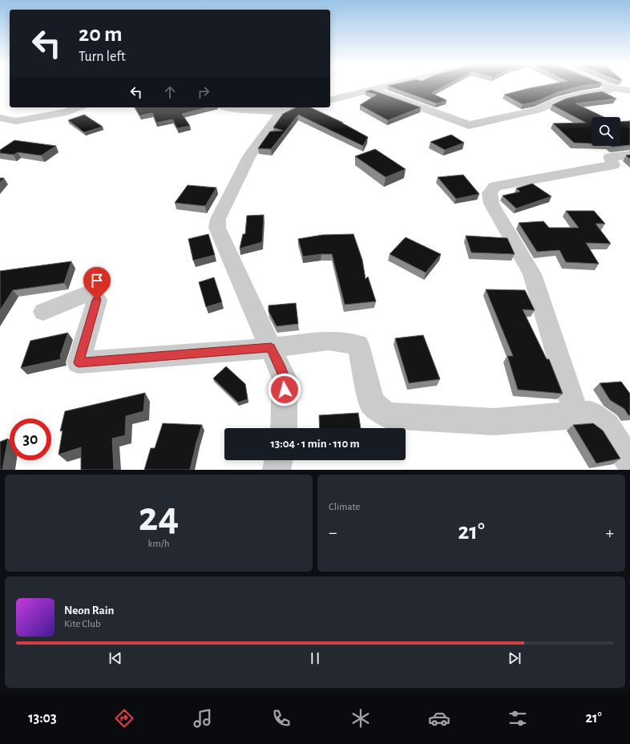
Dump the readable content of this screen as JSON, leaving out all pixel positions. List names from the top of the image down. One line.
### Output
{"page":{"turn":["20 m","Turn left"],"limit":"30","trip":"13:04 · 1 min · 110 m","tile":[["24","km/h"],"Climate"],"heat":["−","21°","+"],"song":["Neon Rain","Kite Club"],"tabs":["13:03","21°"]}}
